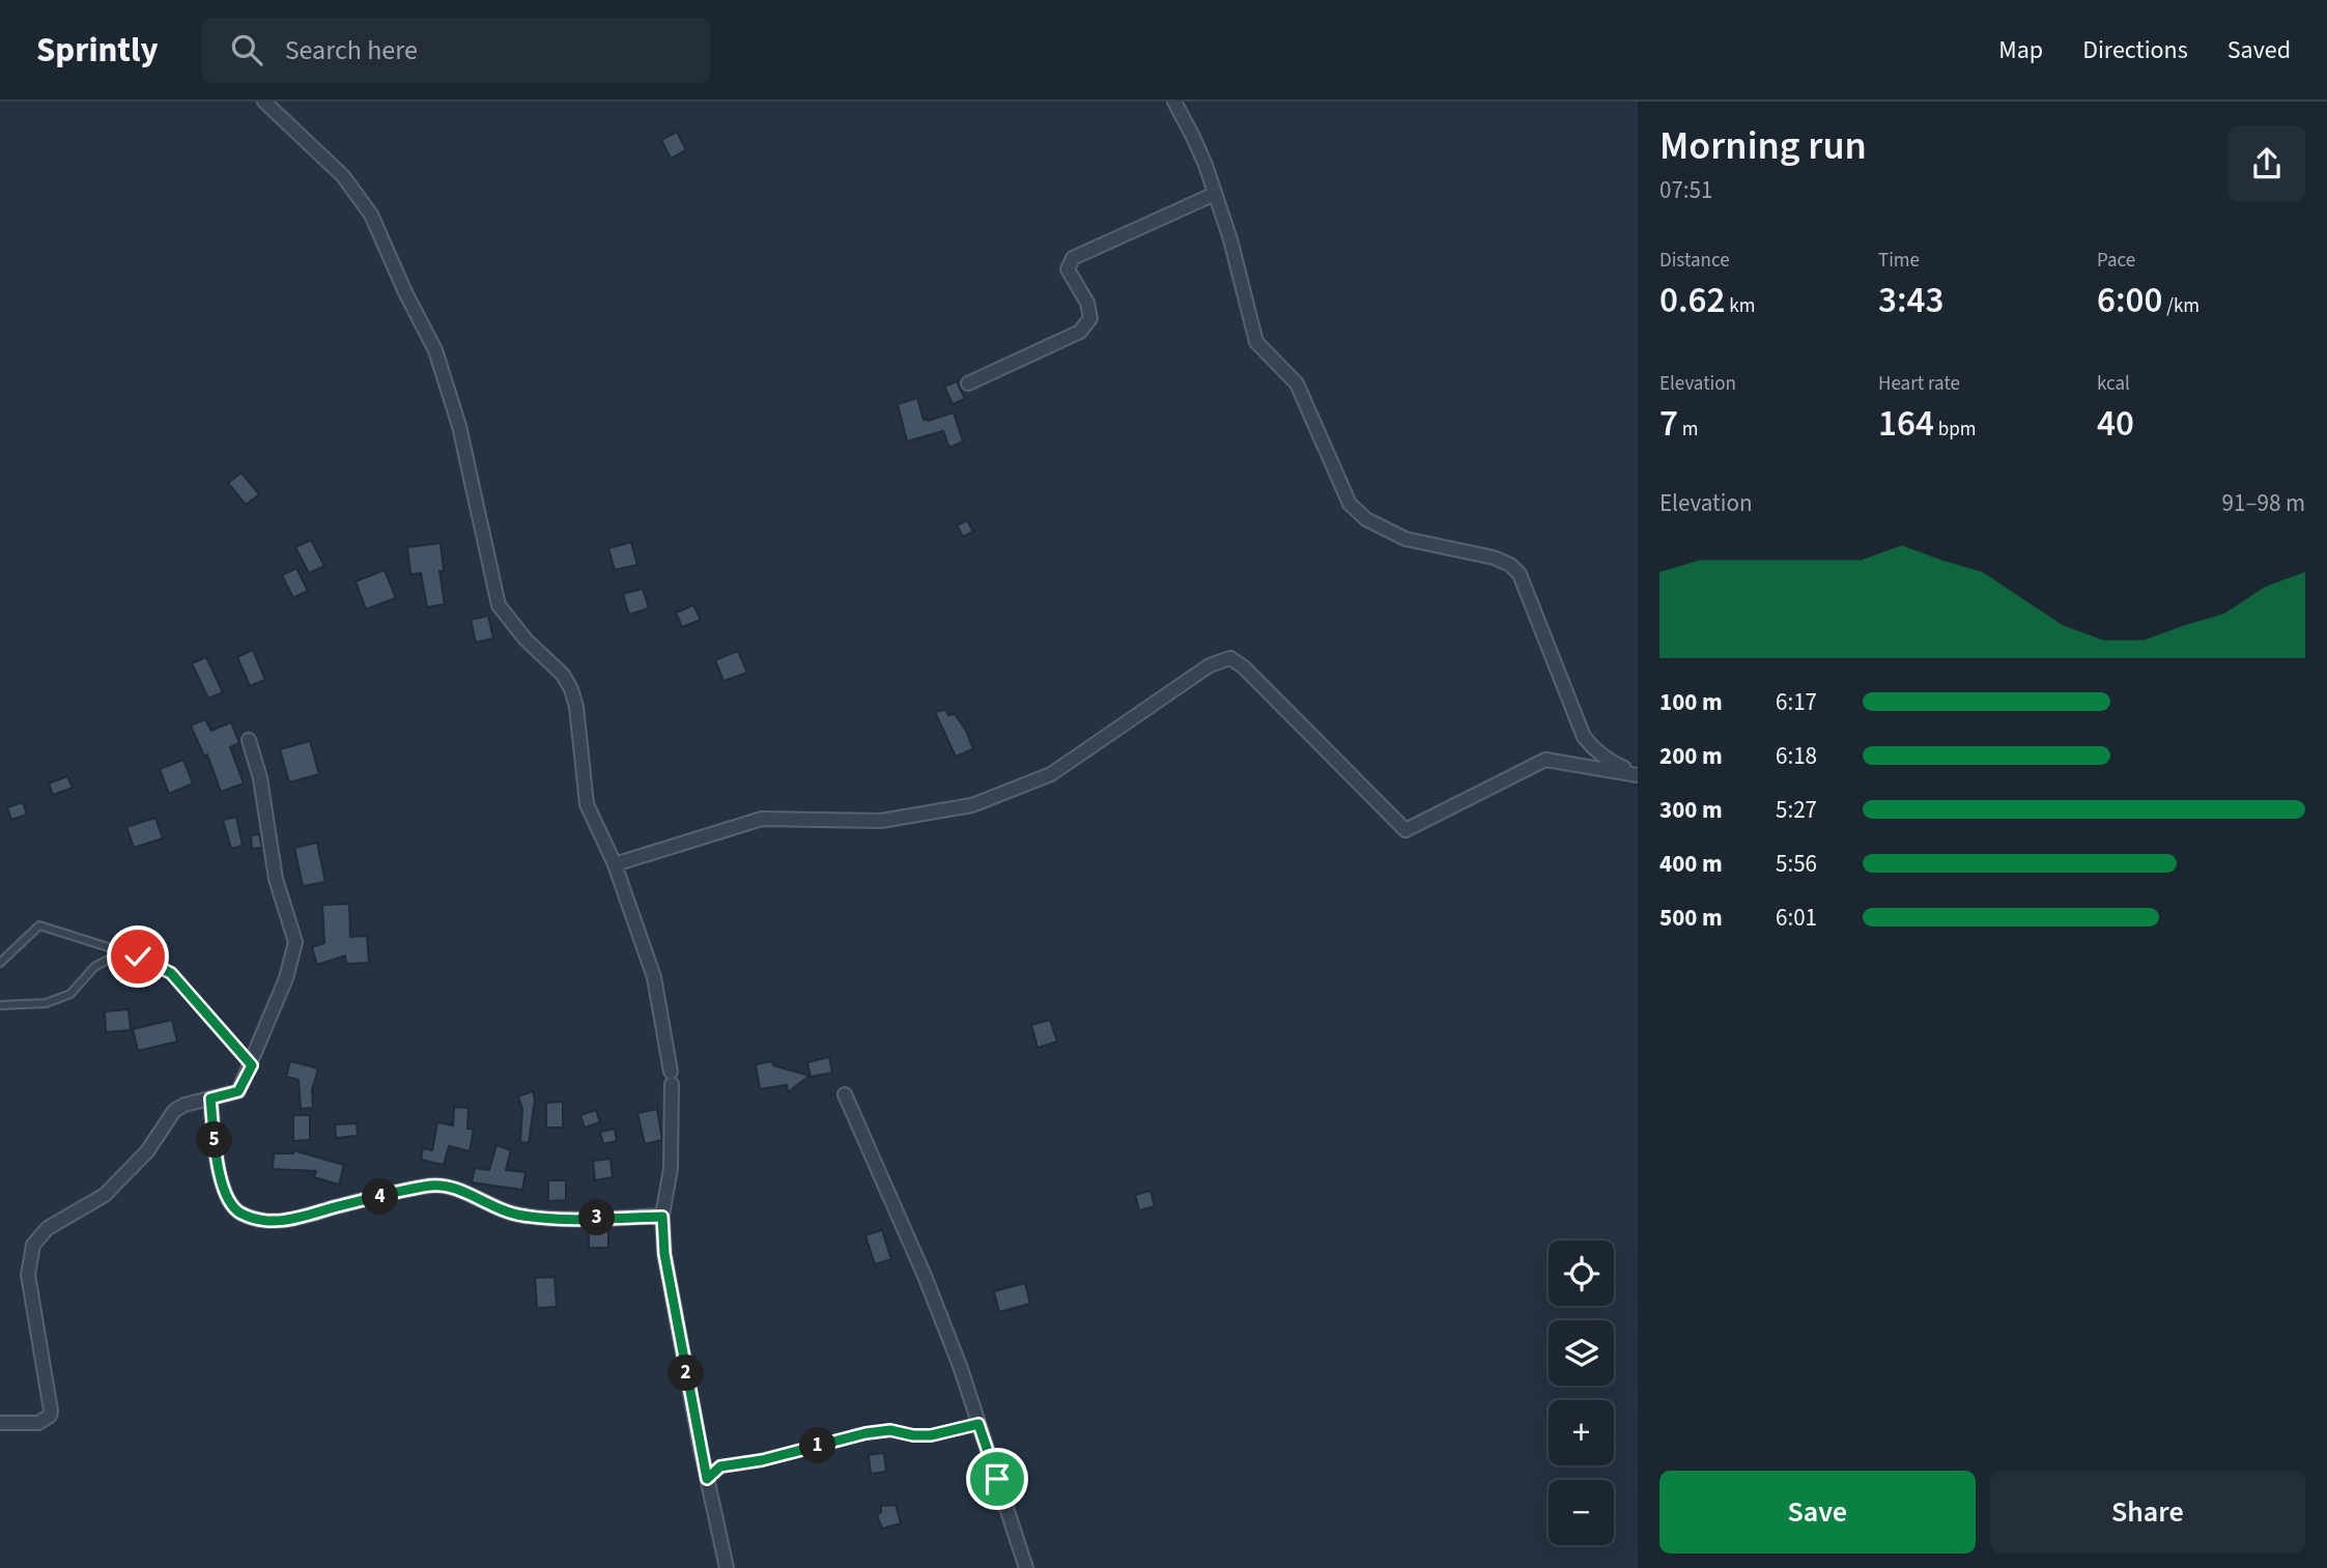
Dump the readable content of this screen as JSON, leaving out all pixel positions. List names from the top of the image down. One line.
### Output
{"page":{"header":"Sprintly","search":"Search here","nav":["Map","Directions","Saved"],"heading":["Morning run","07:51"],"stats":[["Distance","0.62 km"],["Time","3:43"],["Pace","6:00 /km"],["Elevation","7 m"],["Heart rate","164 bpm"],["kcal","40"]],"chart":["Elevation","91–98 m"],"list":[{"name":"100 m","note":"6:17"},{"name":"200 m","note":"6:18"},{"name":"300 m","note":"5:27"},{"name":"400 m","note":"5:56"},{"name":"500 m","note":"6:01"}],"pins":["5","4","3","2","1"],"map_buttons":["+","−"],"buttons":["Save","Share"]}}
